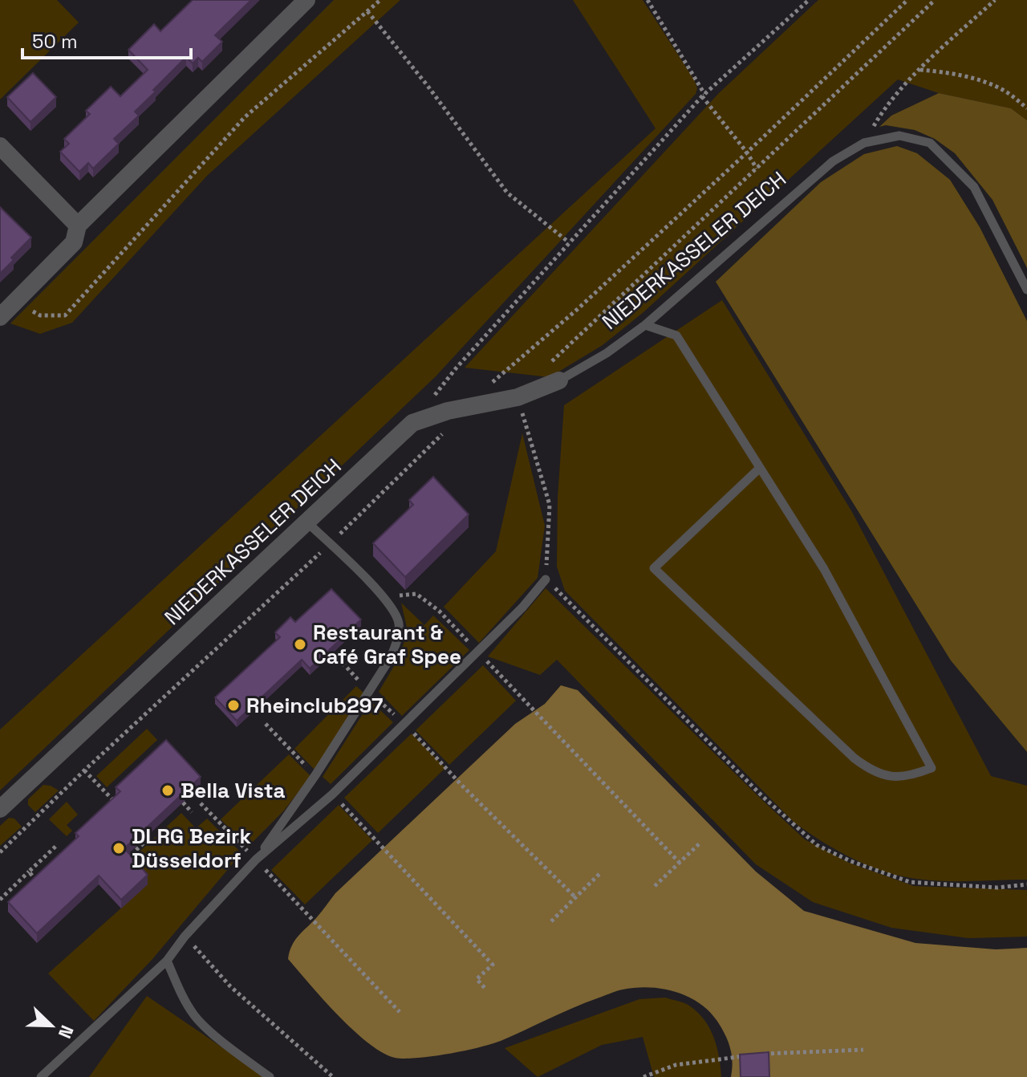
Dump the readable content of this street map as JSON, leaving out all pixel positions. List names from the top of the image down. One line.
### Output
{"streets":{"street":["NIEDERKASSELER DEICH"]},"places":["Restaurant & Café Graf Spee","Rheinclub297","Bella Vista","DLRG Bezirk Düsseldorf"],"scale_bar":"50 m","north":"bottom right"}
